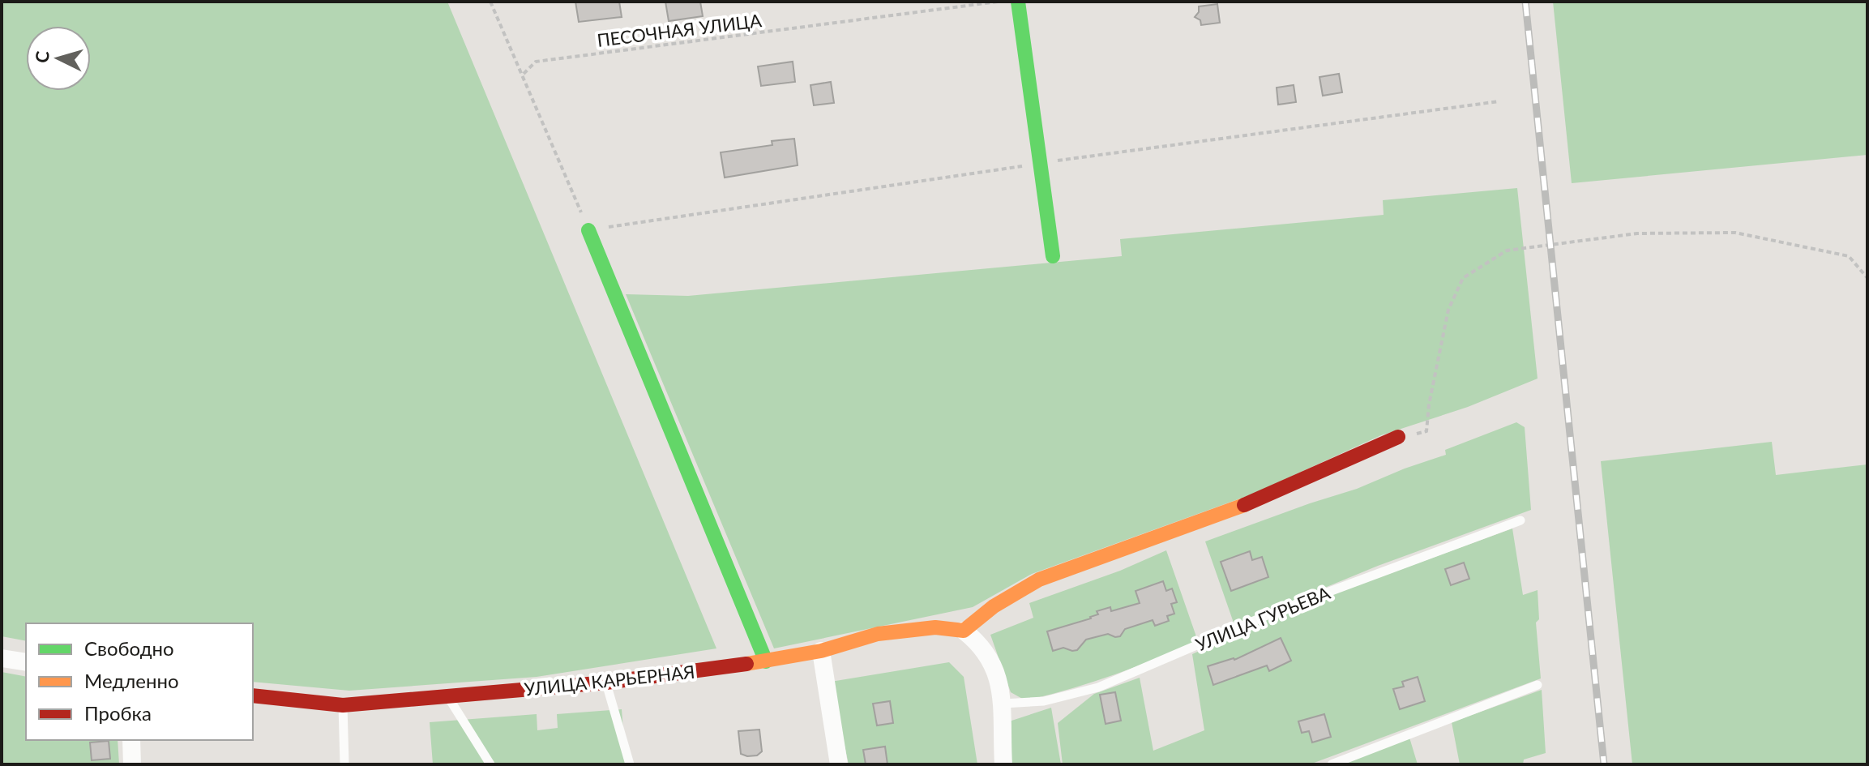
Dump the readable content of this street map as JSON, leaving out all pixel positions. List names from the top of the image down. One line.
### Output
{"streets":{"street":["УЛИЦА КАРЬЕРНАЯ"],"lane":["УЛИЦА ГУРЬЕВА"],"path":["ПЕСОЧНАЯ УЛИЦА"]},"legend":["Свободно","Медленно","Пробка"],"north":"left"}
